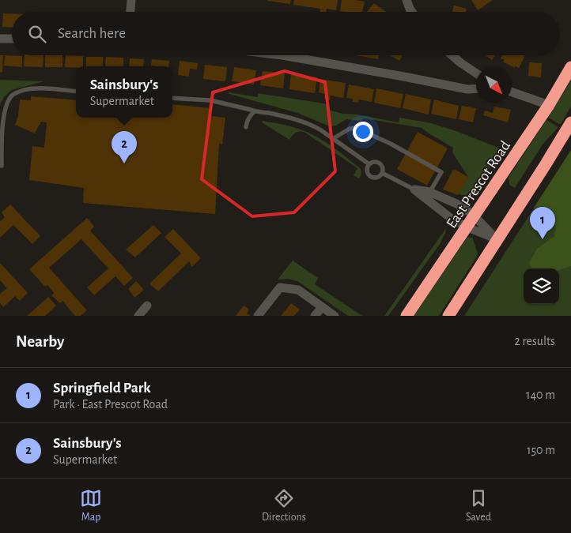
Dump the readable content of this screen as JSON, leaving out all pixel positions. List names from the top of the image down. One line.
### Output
{"streets":{"highway":["East Prescot Road"]},"north":"bottom right","page":{"search":"Search here","popup":["Sainsbury's","Supermarket"],"pins":["2","1"],"heading":["Nearby","2 results"],"list":[{"mark":"1","name":"Springfield Park","note":"Park · East Prescot Road","value":"140 m"},{"mark":"2","name":"Sainsbury's","note":"Supermarket","value":"150 m"}],"nav":["Map","Directions","Saved"]}}
